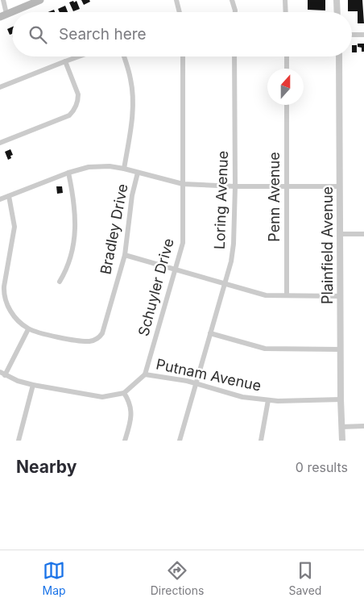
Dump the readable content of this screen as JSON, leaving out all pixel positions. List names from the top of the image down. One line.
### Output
{"streets":{"street":["Penn Avenue","Loring Avenue","Bradley Drive","Plainfield Avenue","Schuyler Drive","Putnam Avenue"]},"crossings":[["Loring Avenue","Putnam Avenue"],["Plainfield Avenue","Putnam Avenue"],["Schuyler Drive","Putnam Avenue"]],"north":"top","page":{"search":"Search here","heading":["Nearby","0 results"],"nav":["Map","Directions","Saved"]}}
